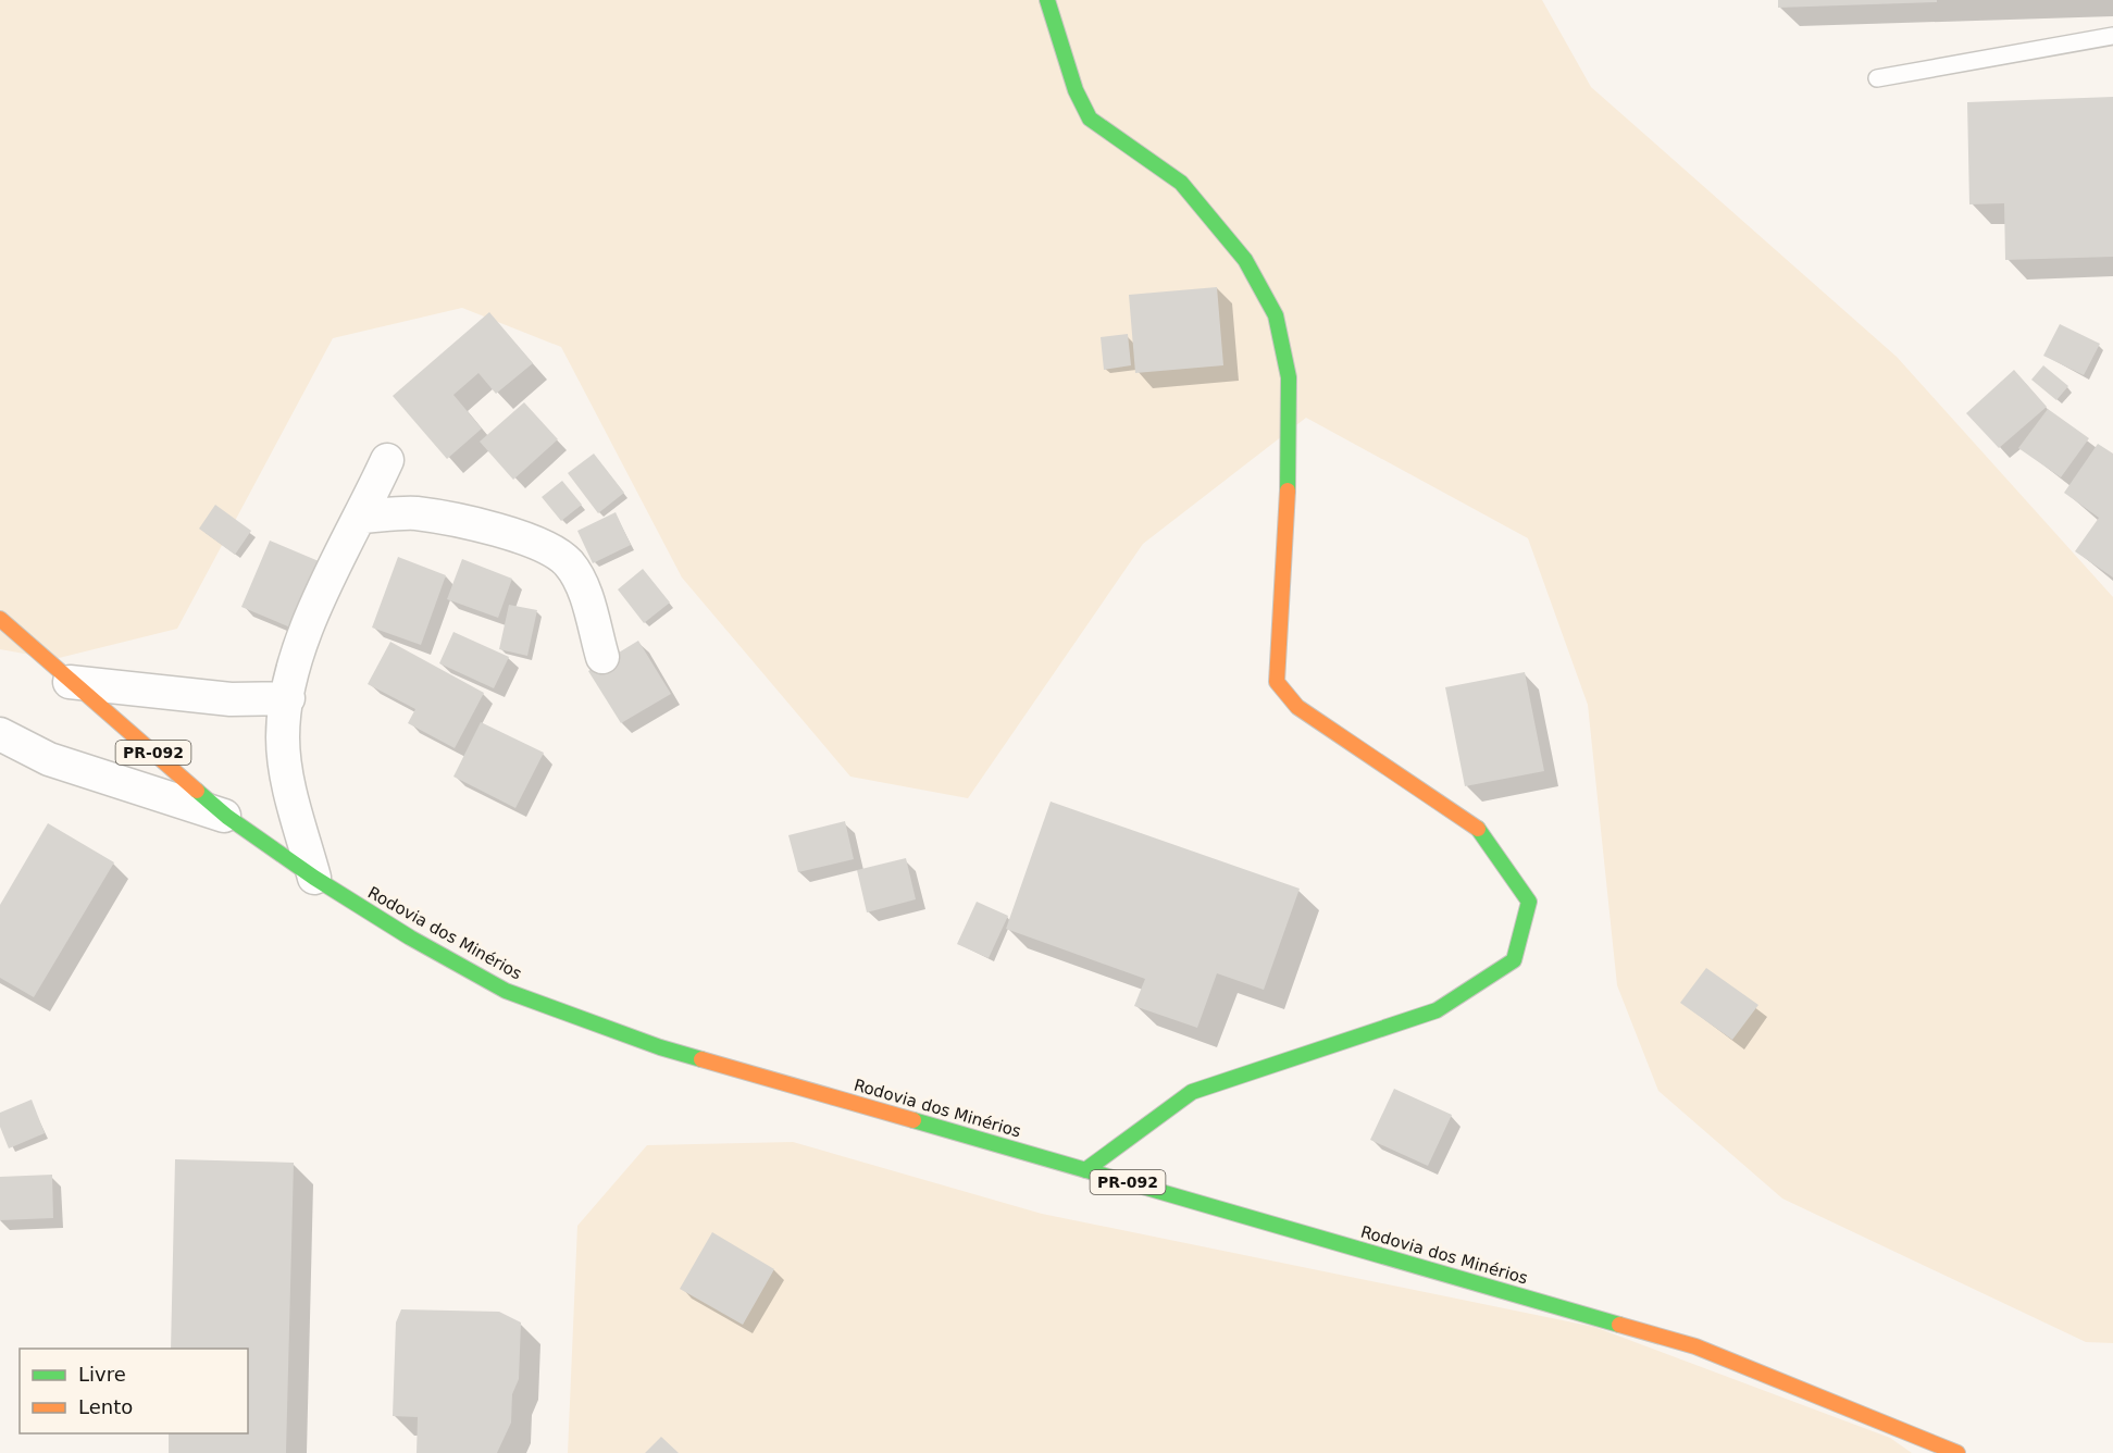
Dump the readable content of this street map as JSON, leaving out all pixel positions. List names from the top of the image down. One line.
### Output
{"streets":{"main road":["PR-092","Rodovia dos Minérios"]},"legend":["Livre","Lento"]}
